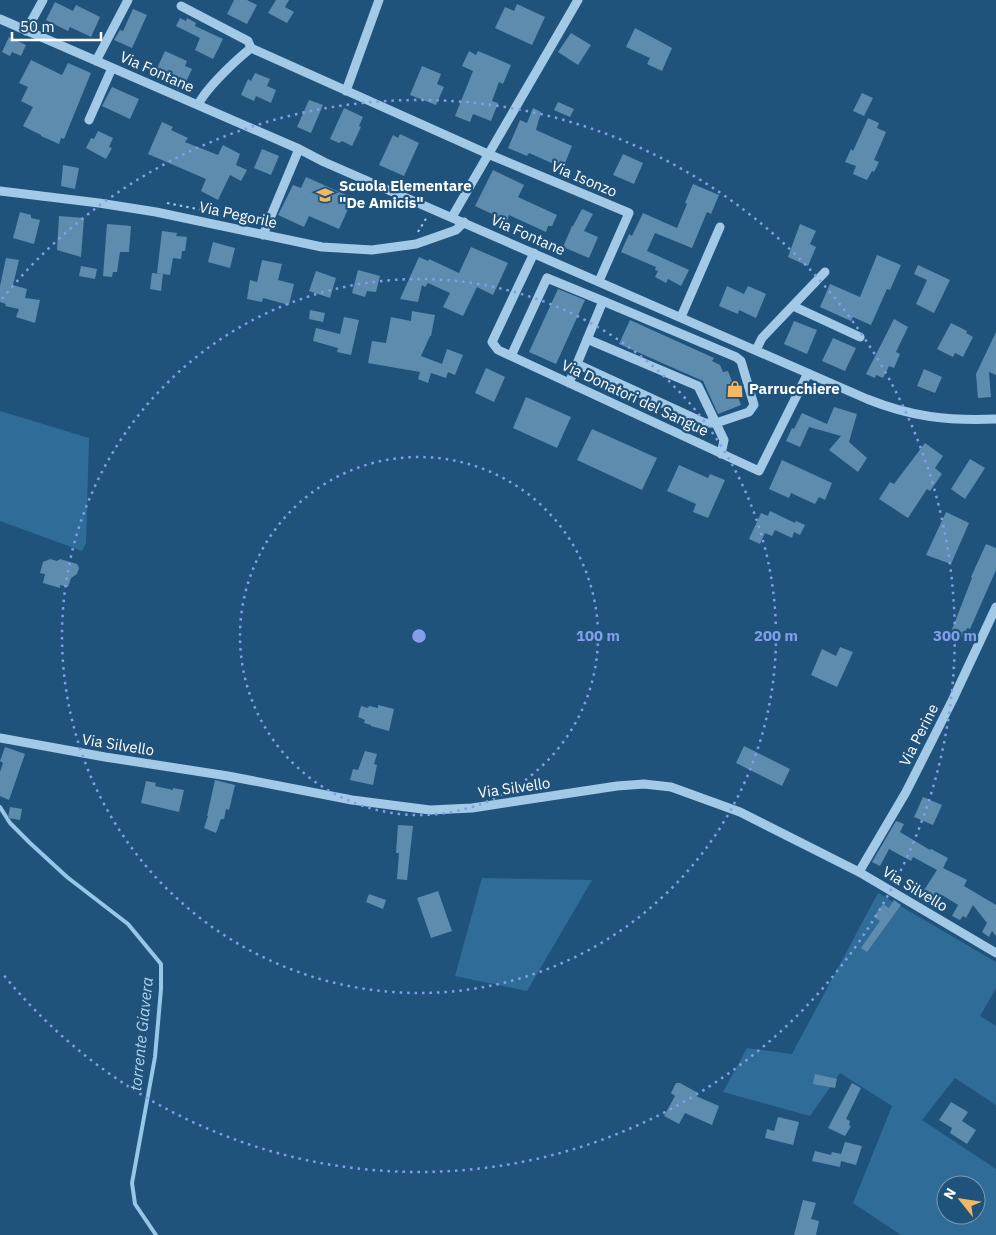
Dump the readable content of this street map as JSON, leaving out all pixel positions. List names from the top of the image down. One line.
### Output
{"streets":{"street":["Via Fontane","Via Isonzo","Via Pegorile","Via Donatori del Sangue","Via Perine","Via Silvello"]},"crossings":[["Via Fontane","Via Isonzo"],["Via Fontane","Via Pegorile"],["Via Fontane","Via Donatori del Sangue"],["Via Perine","Via Silvello"]],"water":["torrente Giavera"],"places":{"school or university":["Scuola Elementare \"De Amicis\""],"shop":["Parrucchiere"]},"scale_bar":"50 m","north":"top left","rings":["100 m","200 m","300 m"]}
